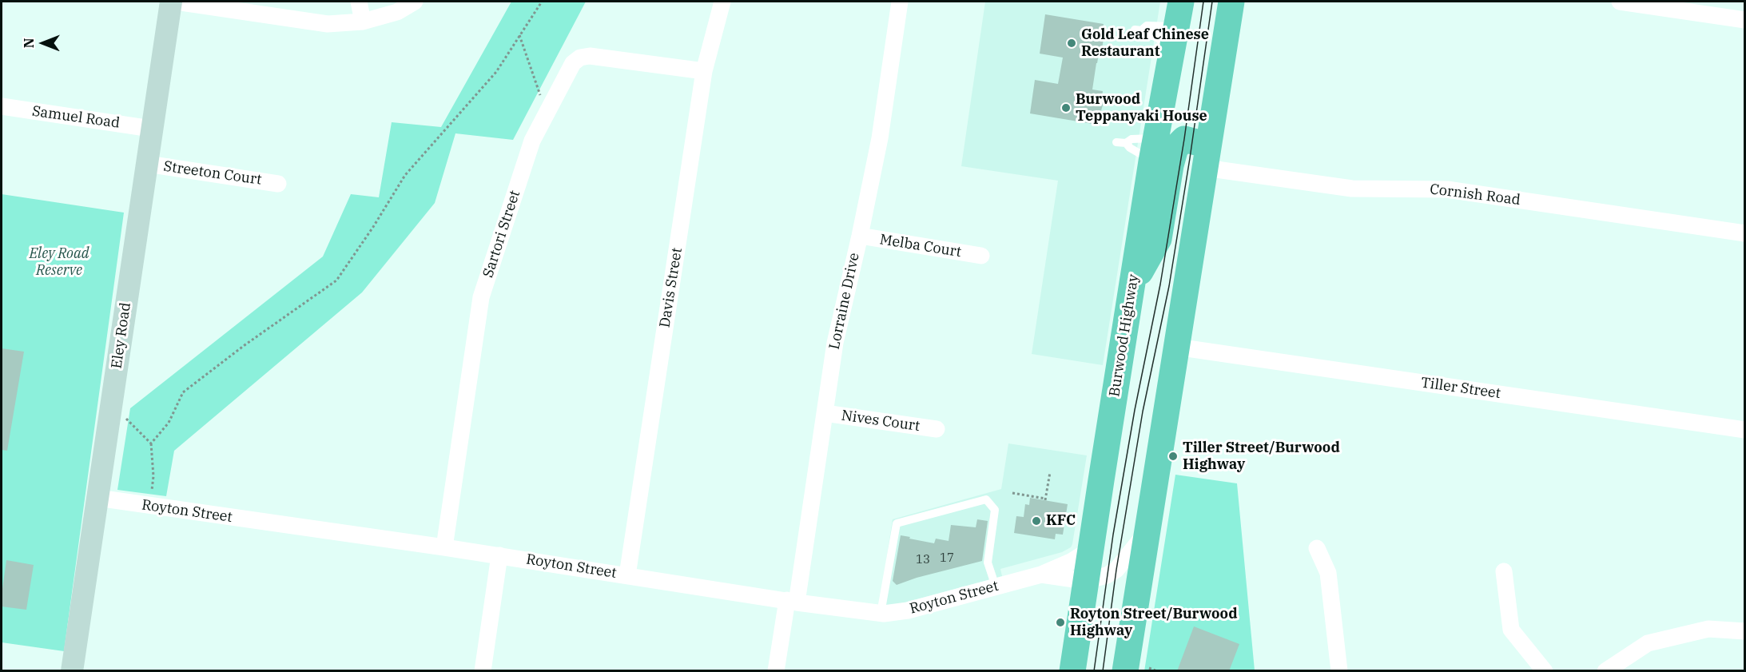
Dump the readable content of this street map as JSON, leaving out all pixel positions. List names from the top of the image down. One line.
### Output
{"streets":{"highway":["Burwood Highway"],"main road":["Eley Road"],"street":["Samuel Road","Streeton Court","Cornish Road","Sartori Street","Melba Court","Davis Street","Lorraine Drive","Tiller Street","Nives Court","Royton Street"]},"crossings":[["Samuel Road","Eley Road"],["Streeton Court","Eley Road"],["Sartori Street","Davis Street"],["Sartori Street","Royton Street"],["Melba Court","Lorraine Drive"],["Davis Street","Royton Street"],["Lorraine Drive","Nives Court"],["Lorraine Drive","Royton Street"],["Eley Road","Royton Street"],["Burwood Highway","Royton Street"]],"parks":["Eley Road Reserve"],"places":["Gold Leaf Chinese Restaurant","Burwood Teppanyaki House","Tiller Street/Burwood Highway","KFC","Royton Street/Burwood Highway"],"house_numbers":["17","13"],"north":"left"}
